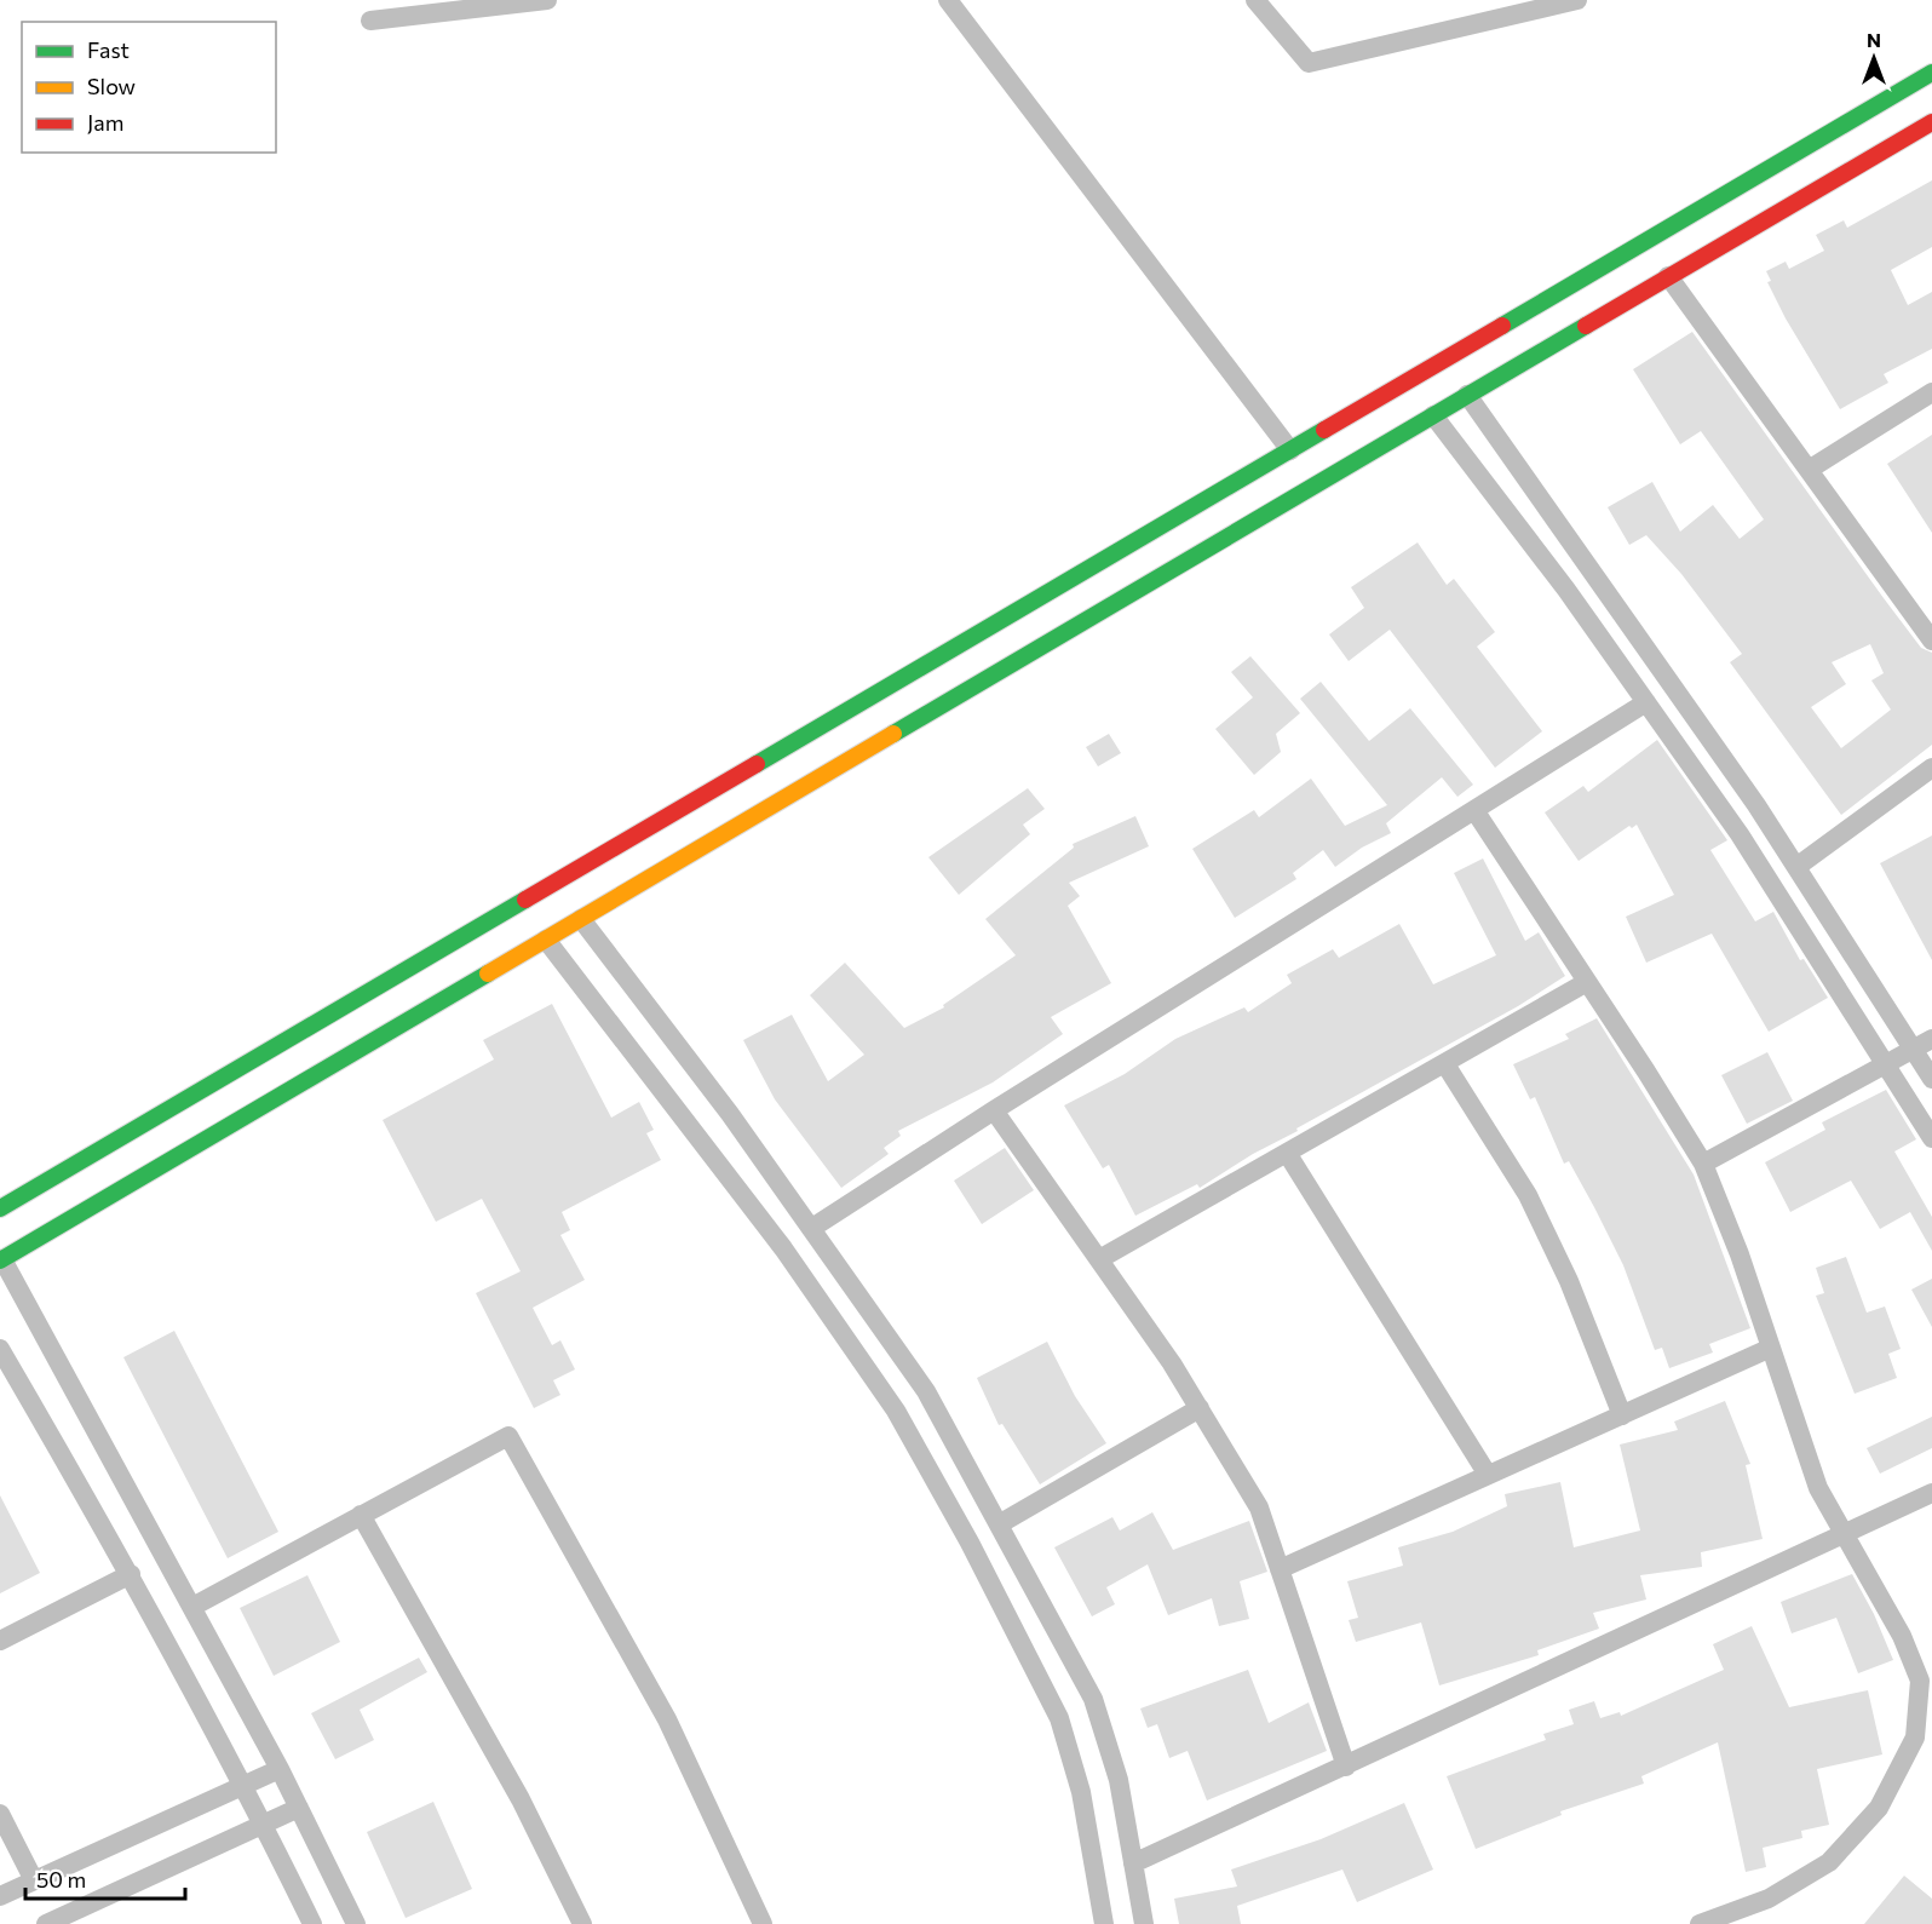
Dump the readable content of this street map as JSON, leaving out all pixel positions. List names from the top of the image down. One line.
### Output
{"legend":["Fast","Slow","Jam"],"scale_bar":"50 m","north":"top"}
